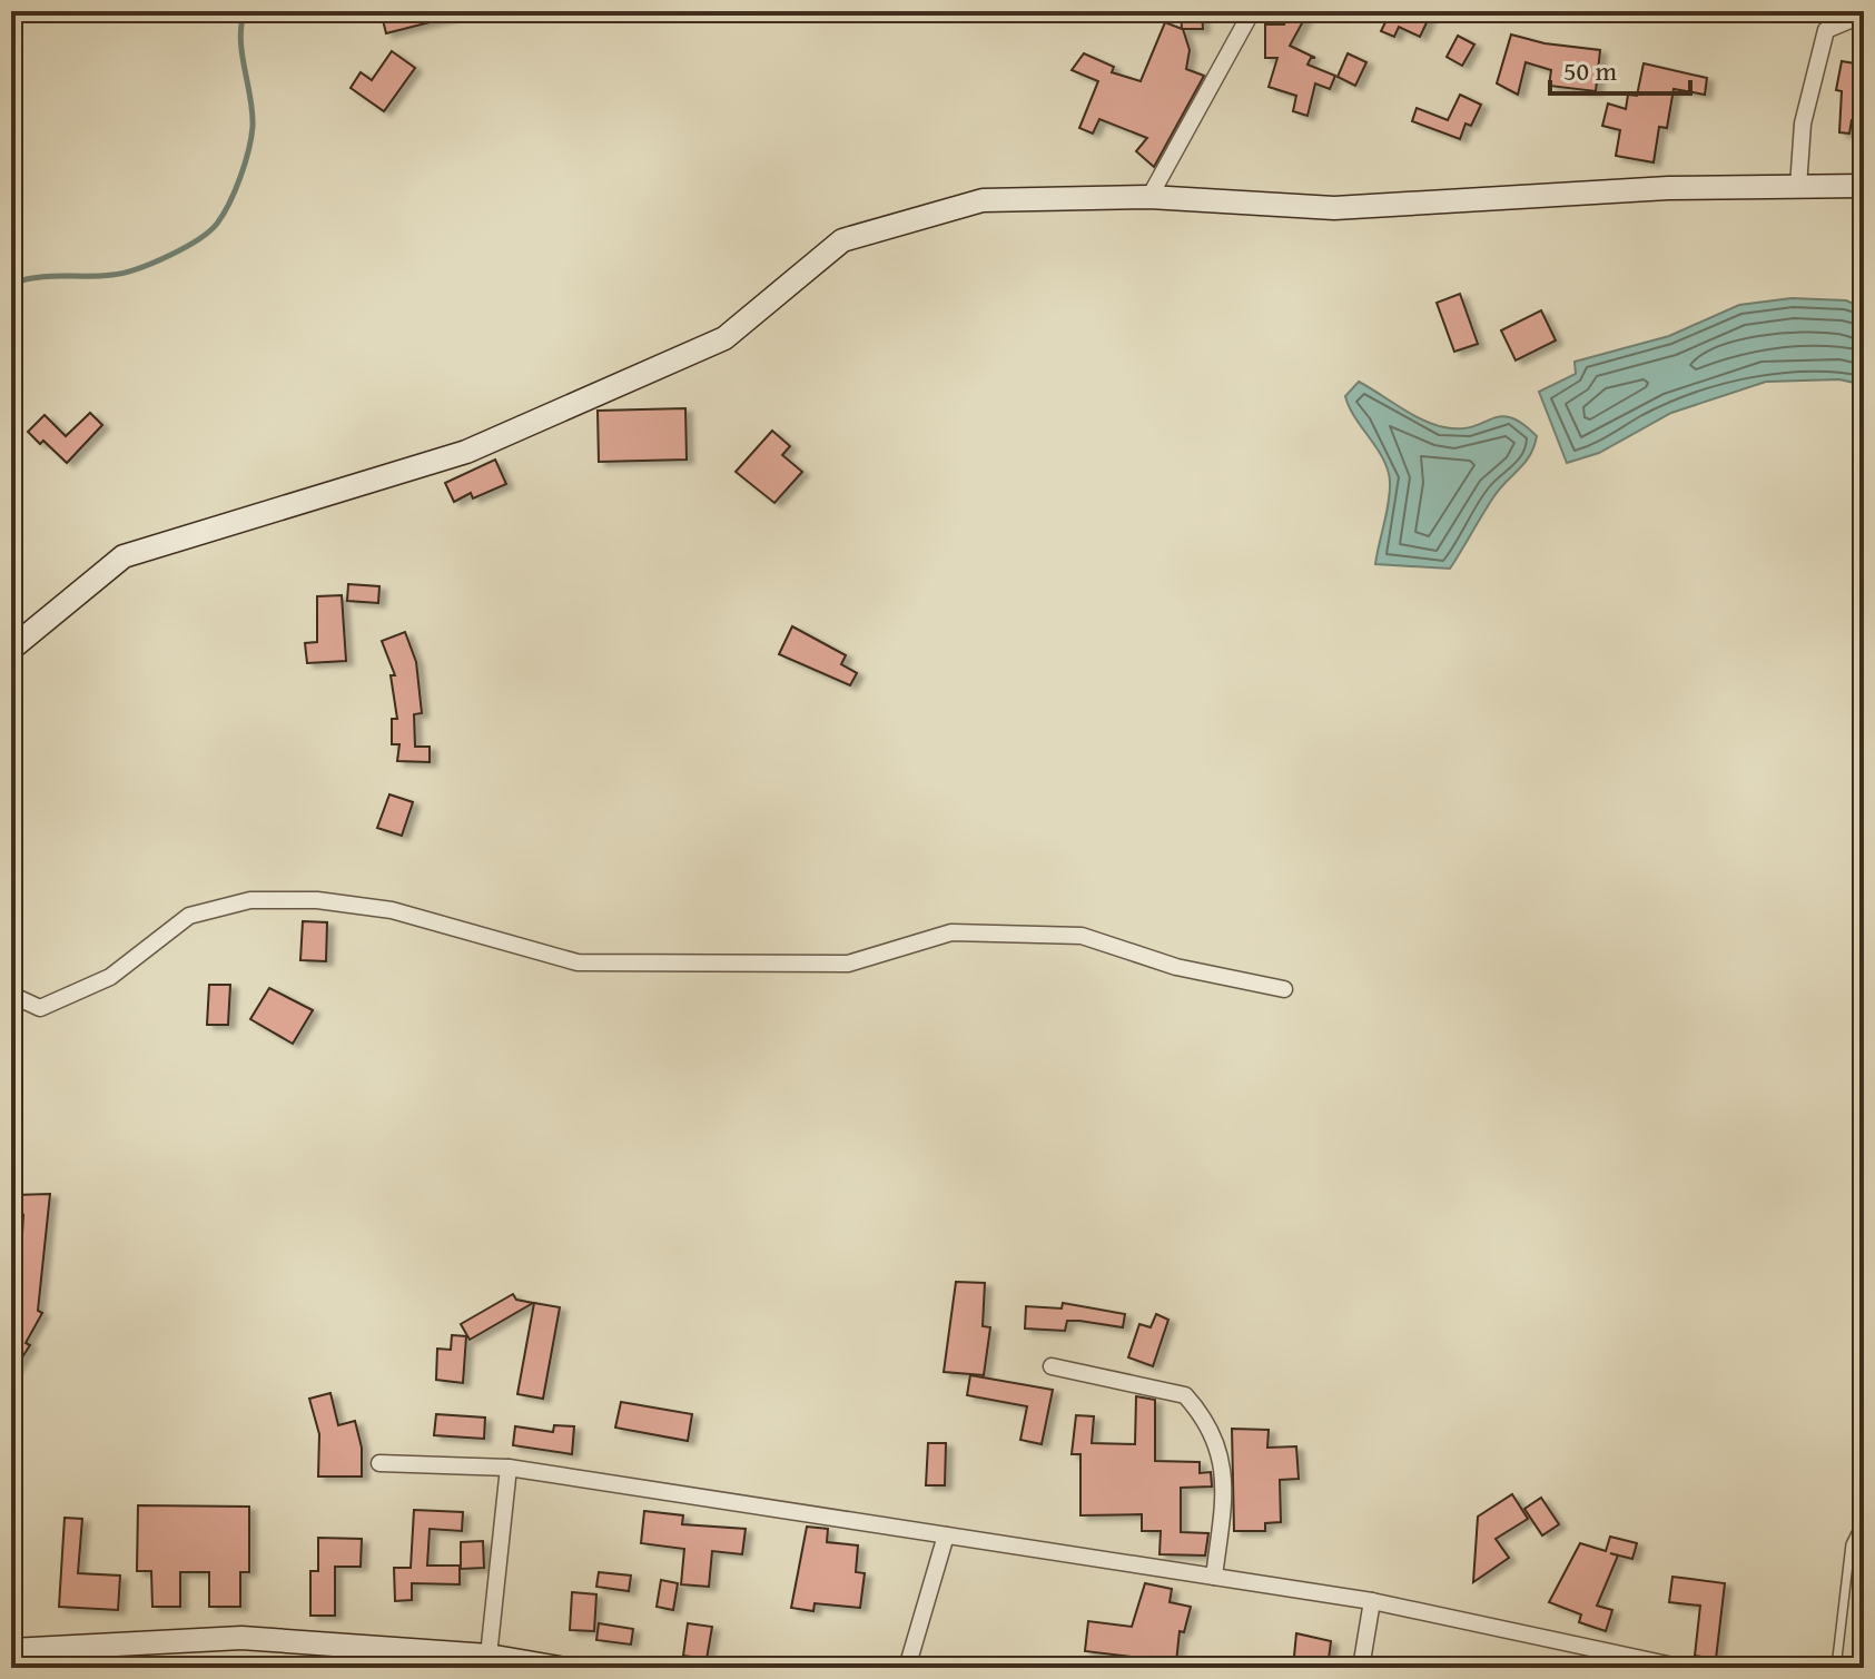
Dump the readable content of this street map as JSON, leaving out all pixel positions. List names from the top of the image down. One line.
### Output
{"scale_bar":"50 m"}
